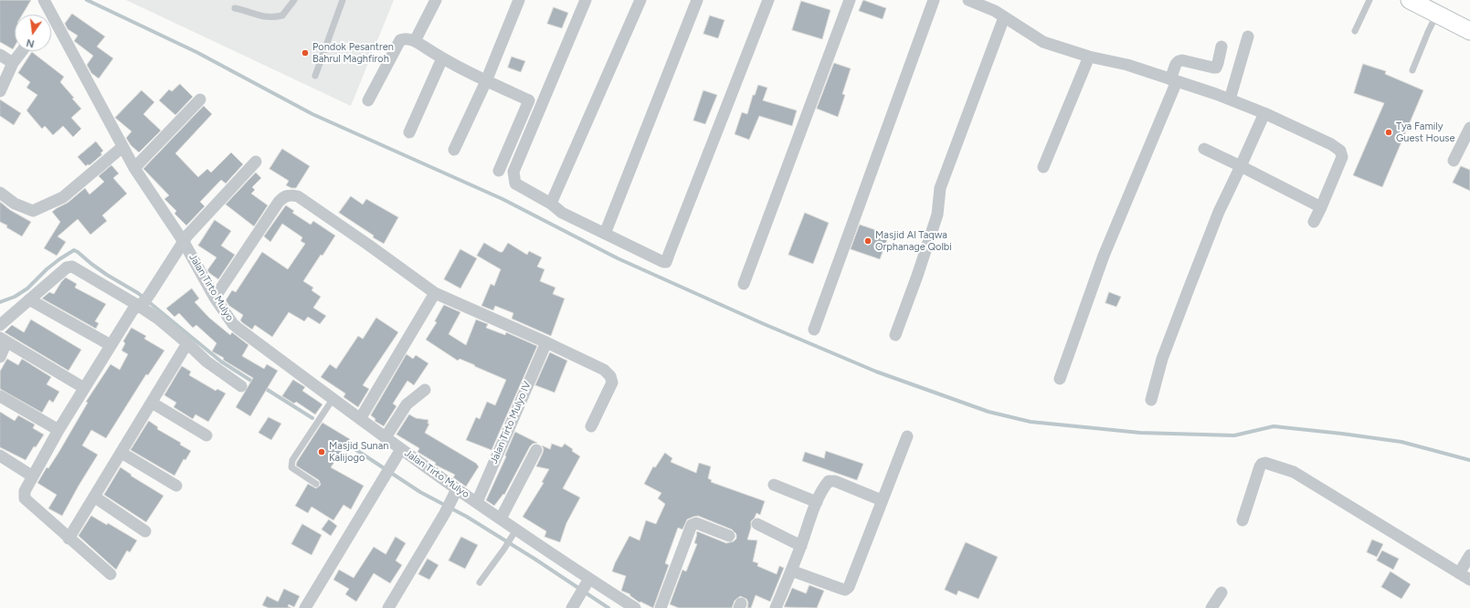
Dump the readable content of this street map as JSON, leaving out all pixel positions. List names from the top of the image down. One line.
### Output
{"streets":{"street":["Jalan Tirto Mulyo","Jalan Tirto Mulyo IV"]},"crossings":[["Jalan Tirto Mulyo","Jalan Tirto Mulyo IV"]],"places":["Pondok Pesantren Bahrul Maghfiroh","Tya Family Guest House","Masjid Al Taqwa Orphanage Qolbi","Masjid Sunan Kalijogo"],"north":"bottom"}
